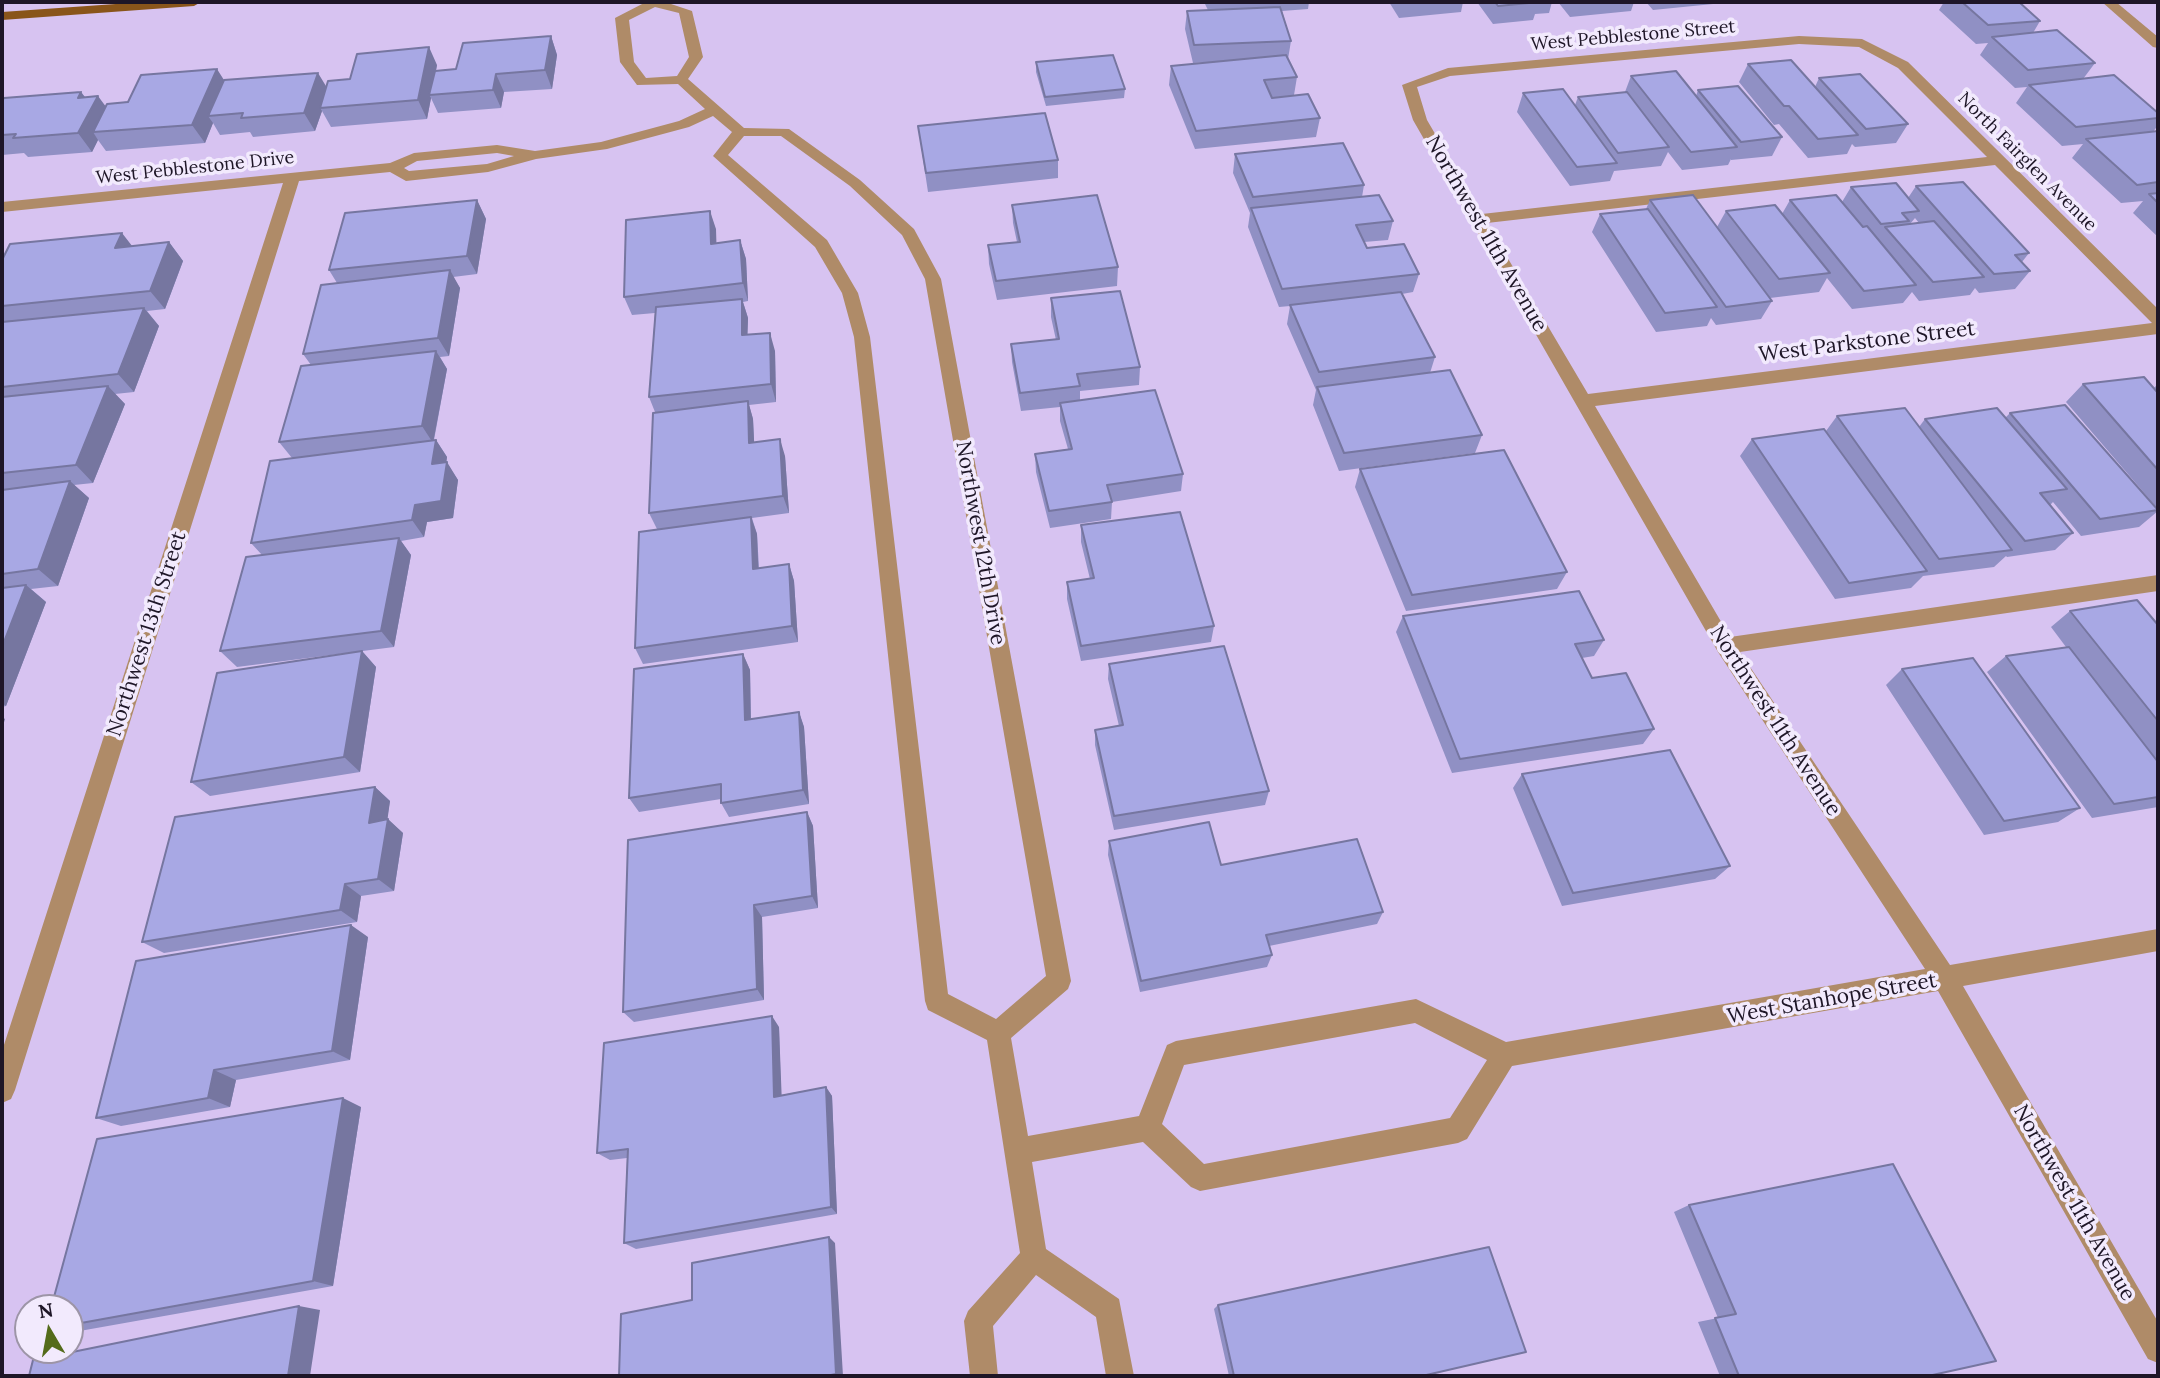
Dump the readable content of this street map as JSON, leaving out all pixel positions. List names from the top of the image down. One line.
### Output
{"streets":{"street":["West Pebblestone Street","North Fairglen Avenue","West Pebblestone Drive","Northwest 11th Avenue","West Parkstone Street","Northwest 12th Drive","Northwest 13th Street","West Stanhope Street"]},"crossings":[["West Pebblestone Street","North Fairglen Avenue"],["West Pebblestone Street","Northwest 11th Avenue"],["West Pebblestone Drive","Northwest 13th Street"],["Northwest 11th Avenue","West Parkstone Street"],["Northwest 11th Avenue","West Stanhope Street"]],"north":"top"}
